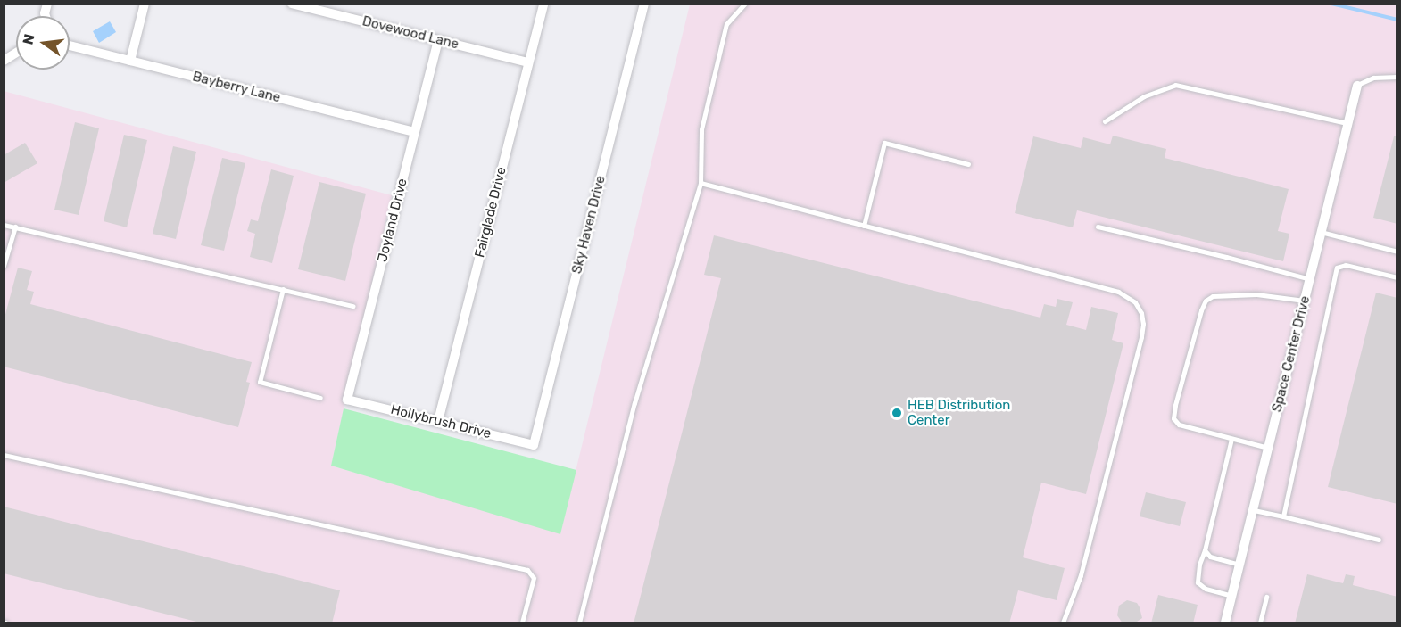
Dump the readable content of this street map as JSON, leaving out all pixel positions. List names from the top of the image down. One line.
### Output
{"streets":{"street":["Dovewood Lane","Bayberry Lane","Fairglade Drive","Joyland Drive","Sky Haven Drive","Space Center Drive","Hollybrush Drive"]},"crossings":[["Dovewood Lane","Fairglade Drive"],["Dovewood Lane","Joyland Drive"],["Bayberry Lane","Joyland Drive"],["Fairglade Drive","Hollybrush Drive"],["Joyland Drive","Hollybrush Drive"],["Sky Haven Drive","Hollybrush Drive"]],"places":["HEB Distribution Center"],"north":"left"}
